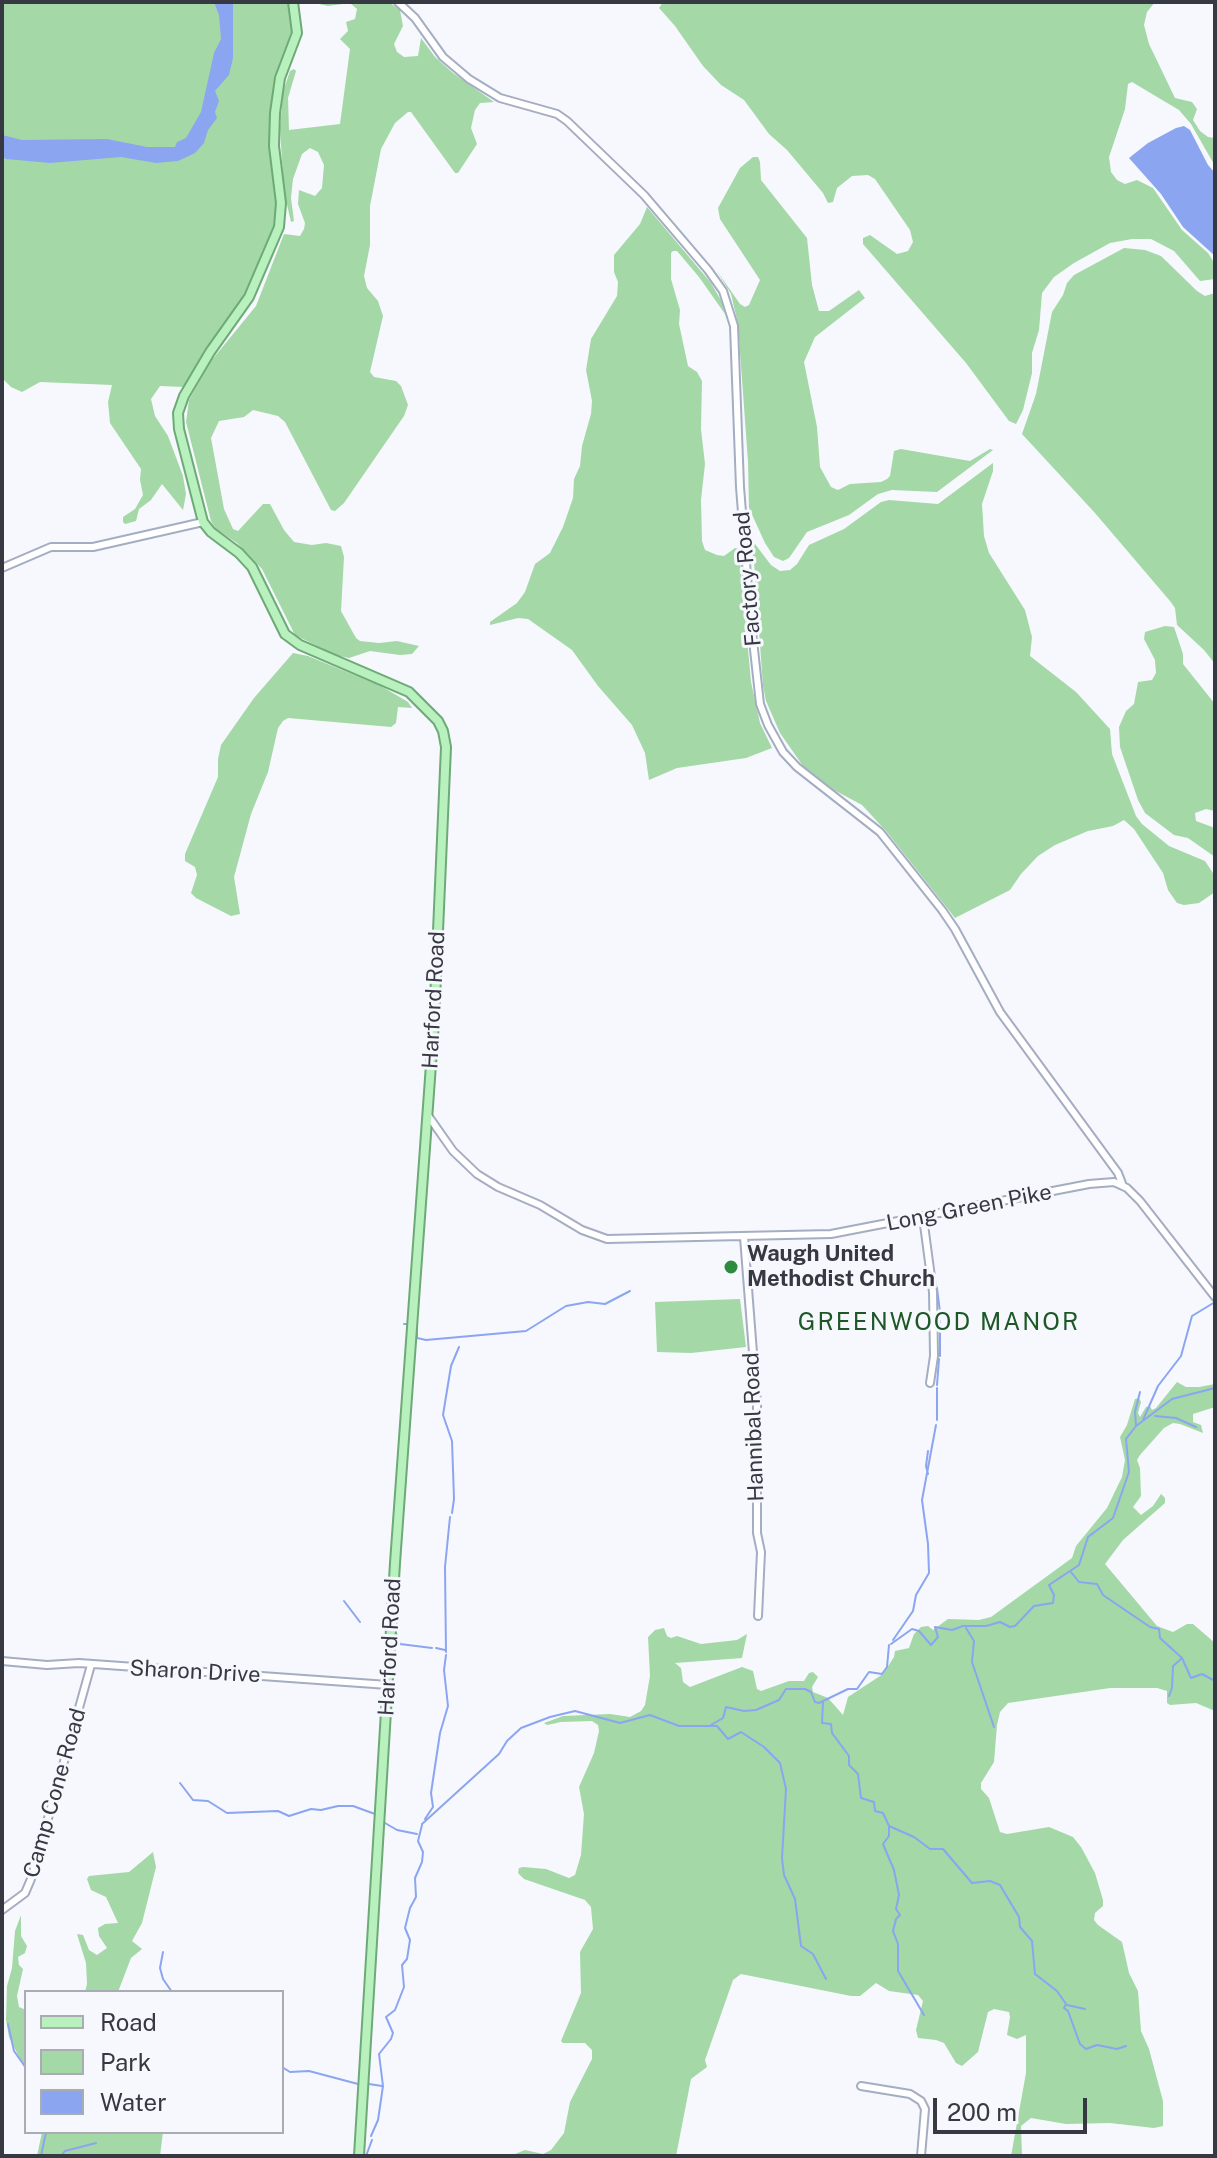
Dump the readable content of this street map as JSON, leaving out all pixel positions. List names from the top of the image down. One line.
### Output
{"streets":{"main road":["Harford Road"],"street":["Factory Road","Long Green Pike","Hannibal Road","Sharon Drive","Camp Cone Road"]},"crossings":[["Factory Road","Long Green Pike"],["Harford Road","Long Green Pike"],["Harford Road","Sharon Drive"],["Long Green Pike","Hannibal Road"],["Sharon Drive","Camp Cone Road"]],"districts":["GREENWOOD MANOR"],"places":["Waugh United Methodist Church"],"legend":["Road","Park","Water"],"scale_bar":"200 m"}
